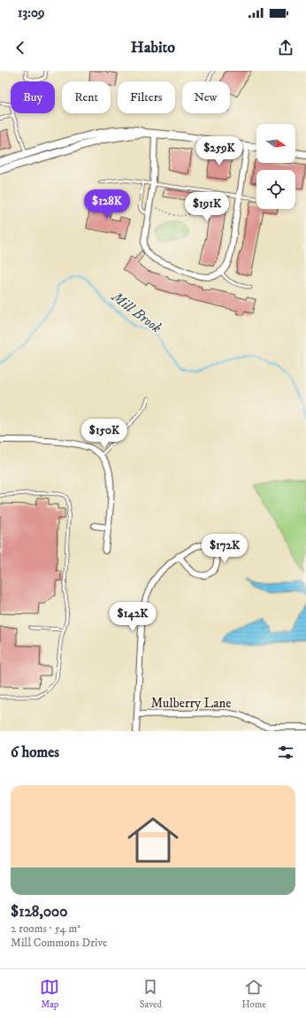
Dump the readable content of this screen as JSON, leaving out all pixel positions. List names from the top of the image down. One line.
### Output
{"streets":{"street":["Mulberry Lane"]},"water":["Mill Brook"],"north":"right","page":{"status":"13:09","header":"Habito","chip":["Buy","Rent","Filters","New"],"price":["$259K","$128K","$191K","$150K","$172K","$142K"],"heading":"6 homes","list":[{"name":"$128,000","note":"2 rooms · 54 m² · Mill Commons Drive"}],"tabs":["Map","Saved","Home"]}}
